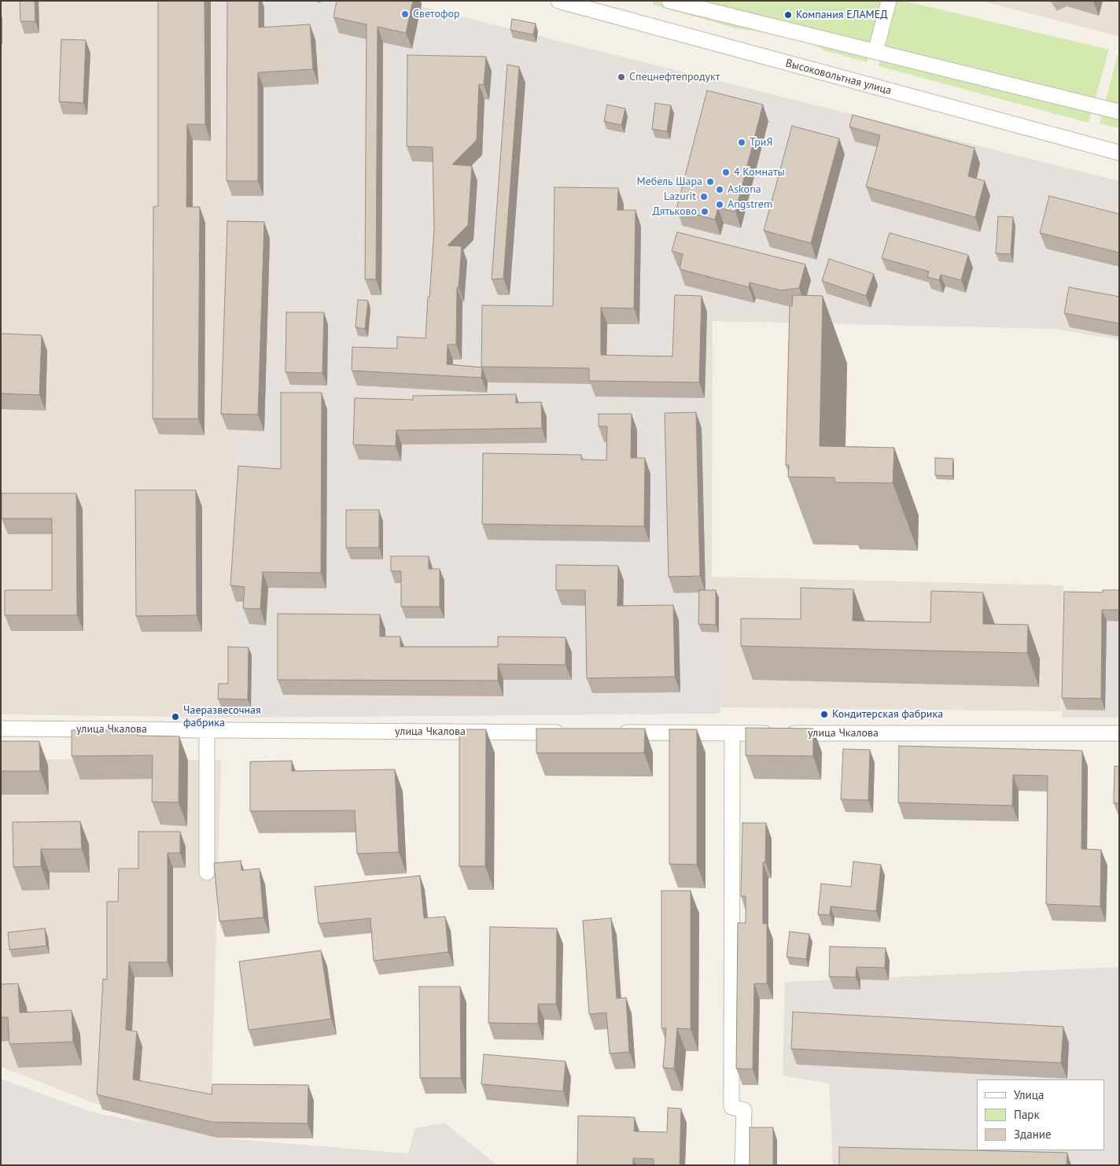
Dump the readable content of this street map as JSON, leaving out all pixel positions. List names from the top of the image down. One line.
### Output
{"streets":{"street":["Высоковольтная улица","улица Чкалова"]},"places":["Светофор","Компания ЕЛАМЕД","Спецнефтепродукт","ТриЯ","4 Комнаты","Мебель Шара","Askona","Lazurit","Angstrem","Дятьково","Кондитерская фабрика","Чаеразвесочная фабрика"],"legend":["Улица","Парк","Здание"]}
